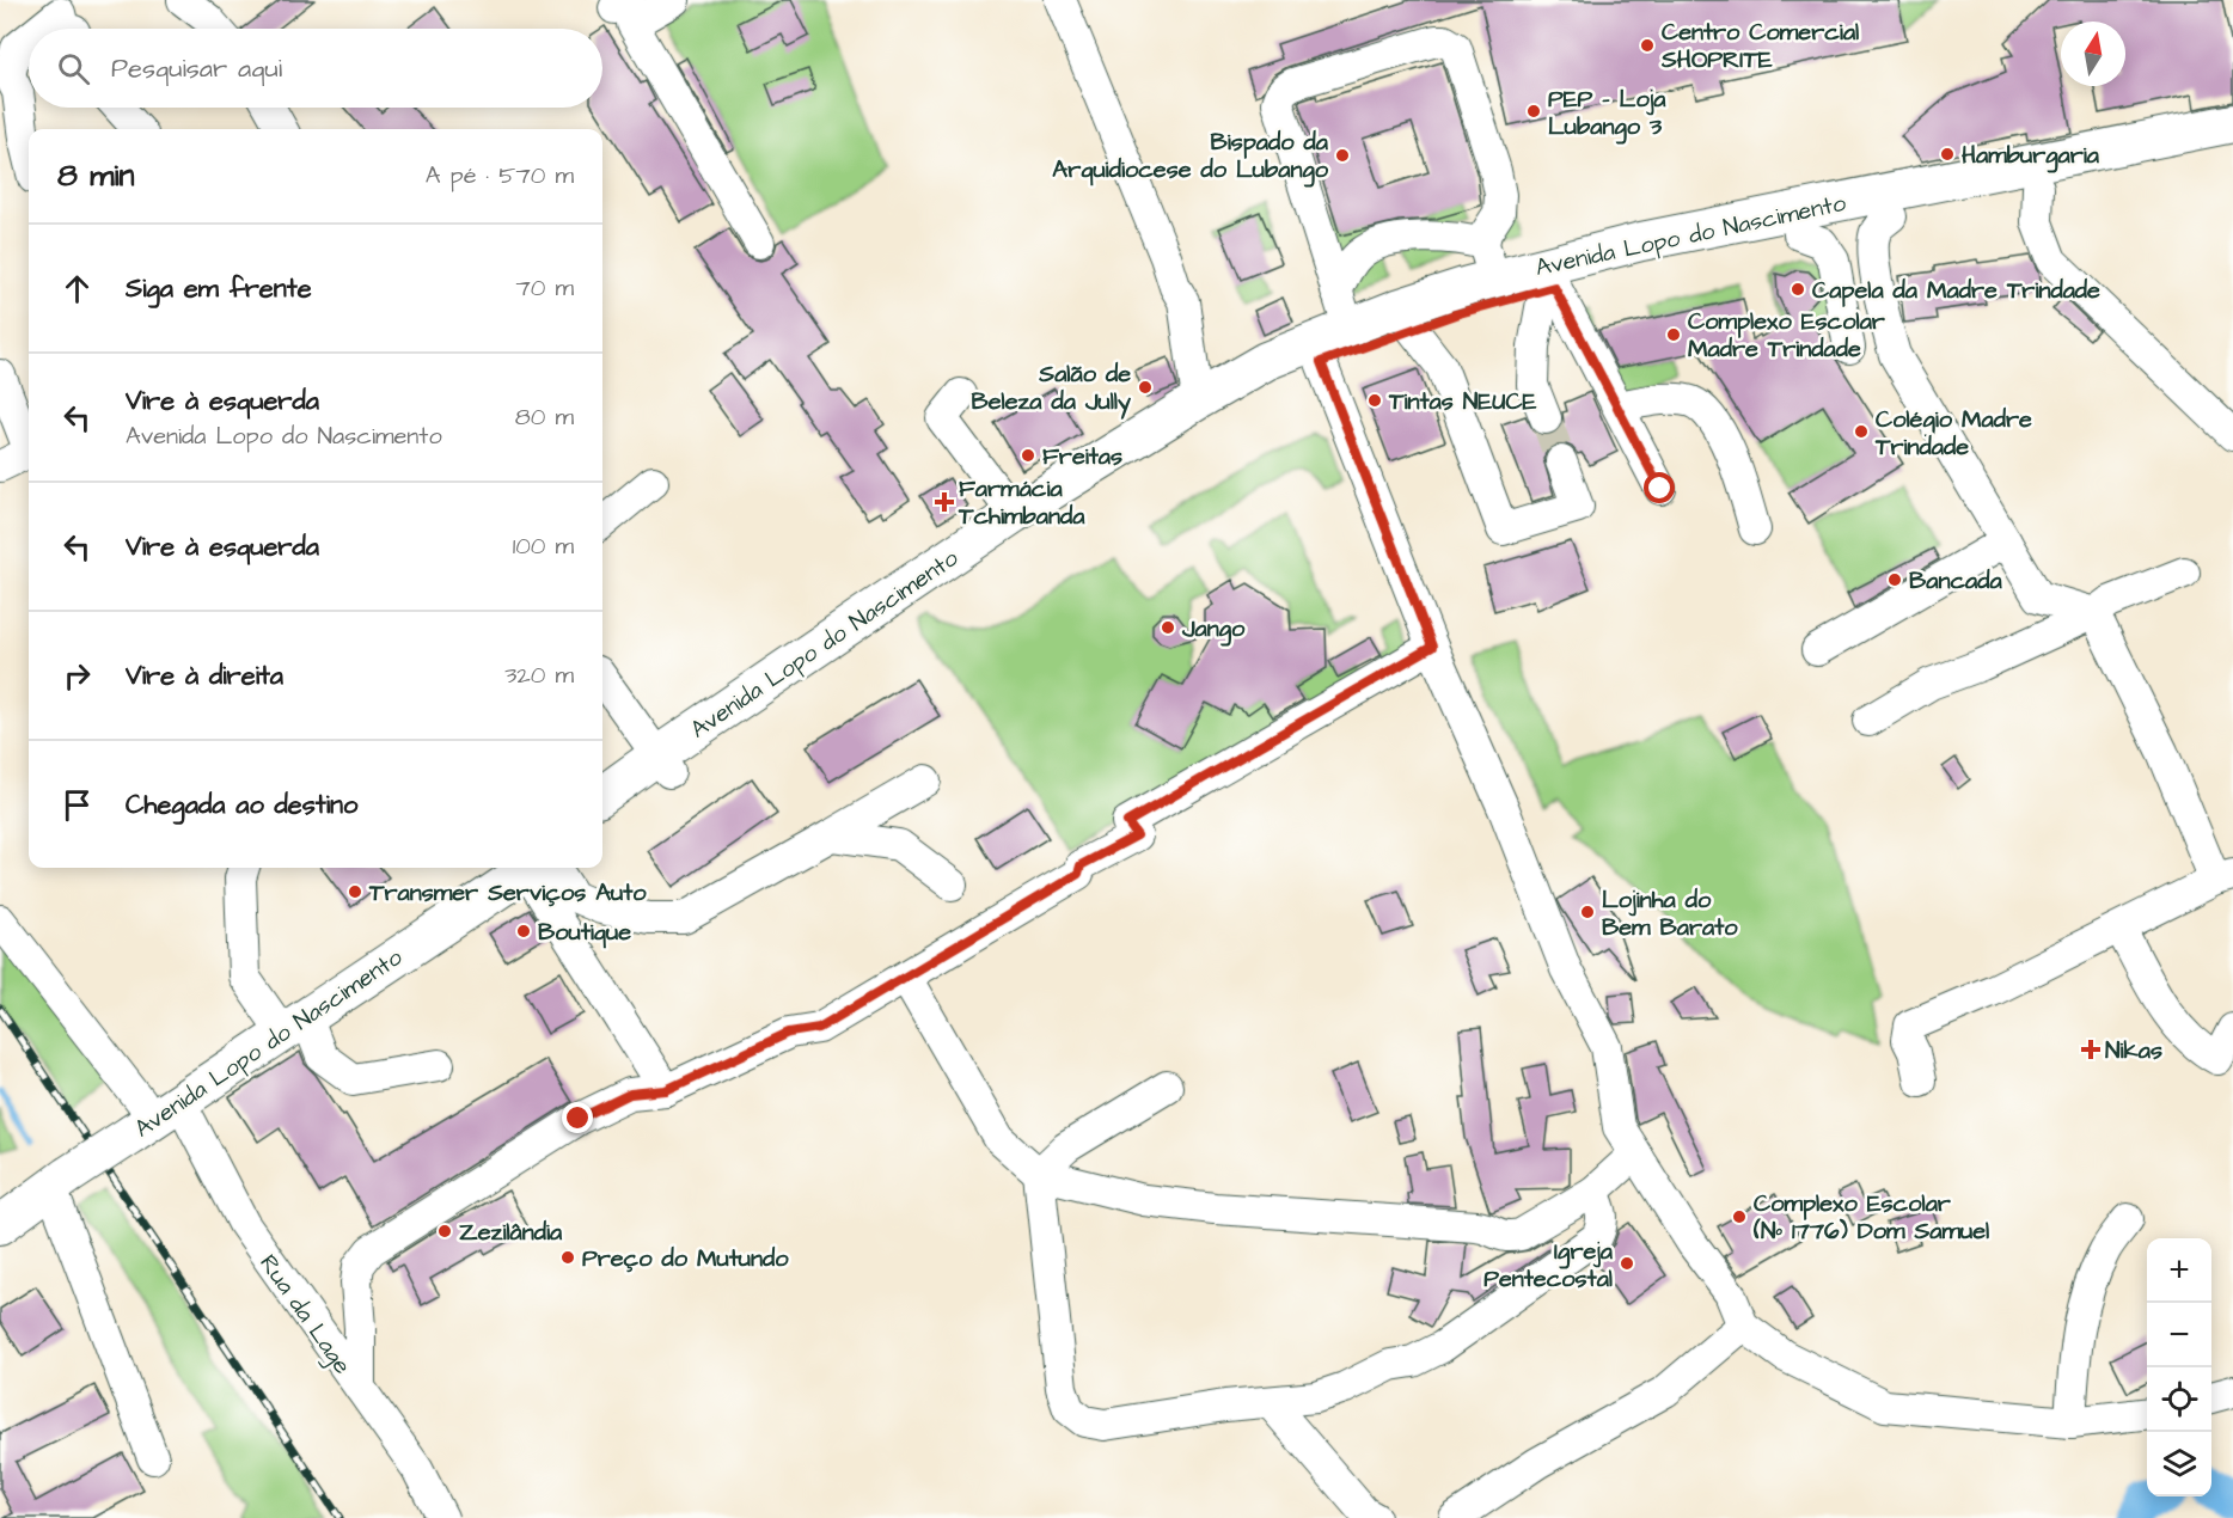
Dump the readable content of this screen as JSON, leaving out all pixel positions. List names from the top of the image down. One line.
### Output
{"streets":{"main road":["Avenida Lopo do Nascimento"],"street":["Rua da Lage"]},"crossings":[["Avenida Lopo do Nascimento","Rua da Lage"]],"places":{"other":["Centro Comercial SHOPRITE","PEP - Loja Lubango 3","Hamburgaria","Bispado da Arquidiocese do Lubango","Capela da Madre Trindade","Complexo Escolar Madre Trindade","Salão de Beleza da Jully","Tintas NEUCE","Colégio Madre Trindade","Freitas","Bancada","Jango","Transmer Serviços Auto","Lojinha do Bem Barato","Boutique","Complexo Escolar (Nº 1776) Dom Samuel","Zezilândia","Preço do Mutundo","Igreja Pentecostal"],"health":["Farmácia Tchimbanda","Nikas"]},"north":"top","page":{"search":"Pesquisar aqui","heading":["8 min","A pé · 570 m"],"list":[["Siga em frente","70 m"],["Vire à esquerda","Avenida Lopo do Nascimento","80 m"],["Vire à esquerda","100 m"],["Vire à direita","320 m"],"Chegada ao destino"],"map_buttons":["+","−"]}}
